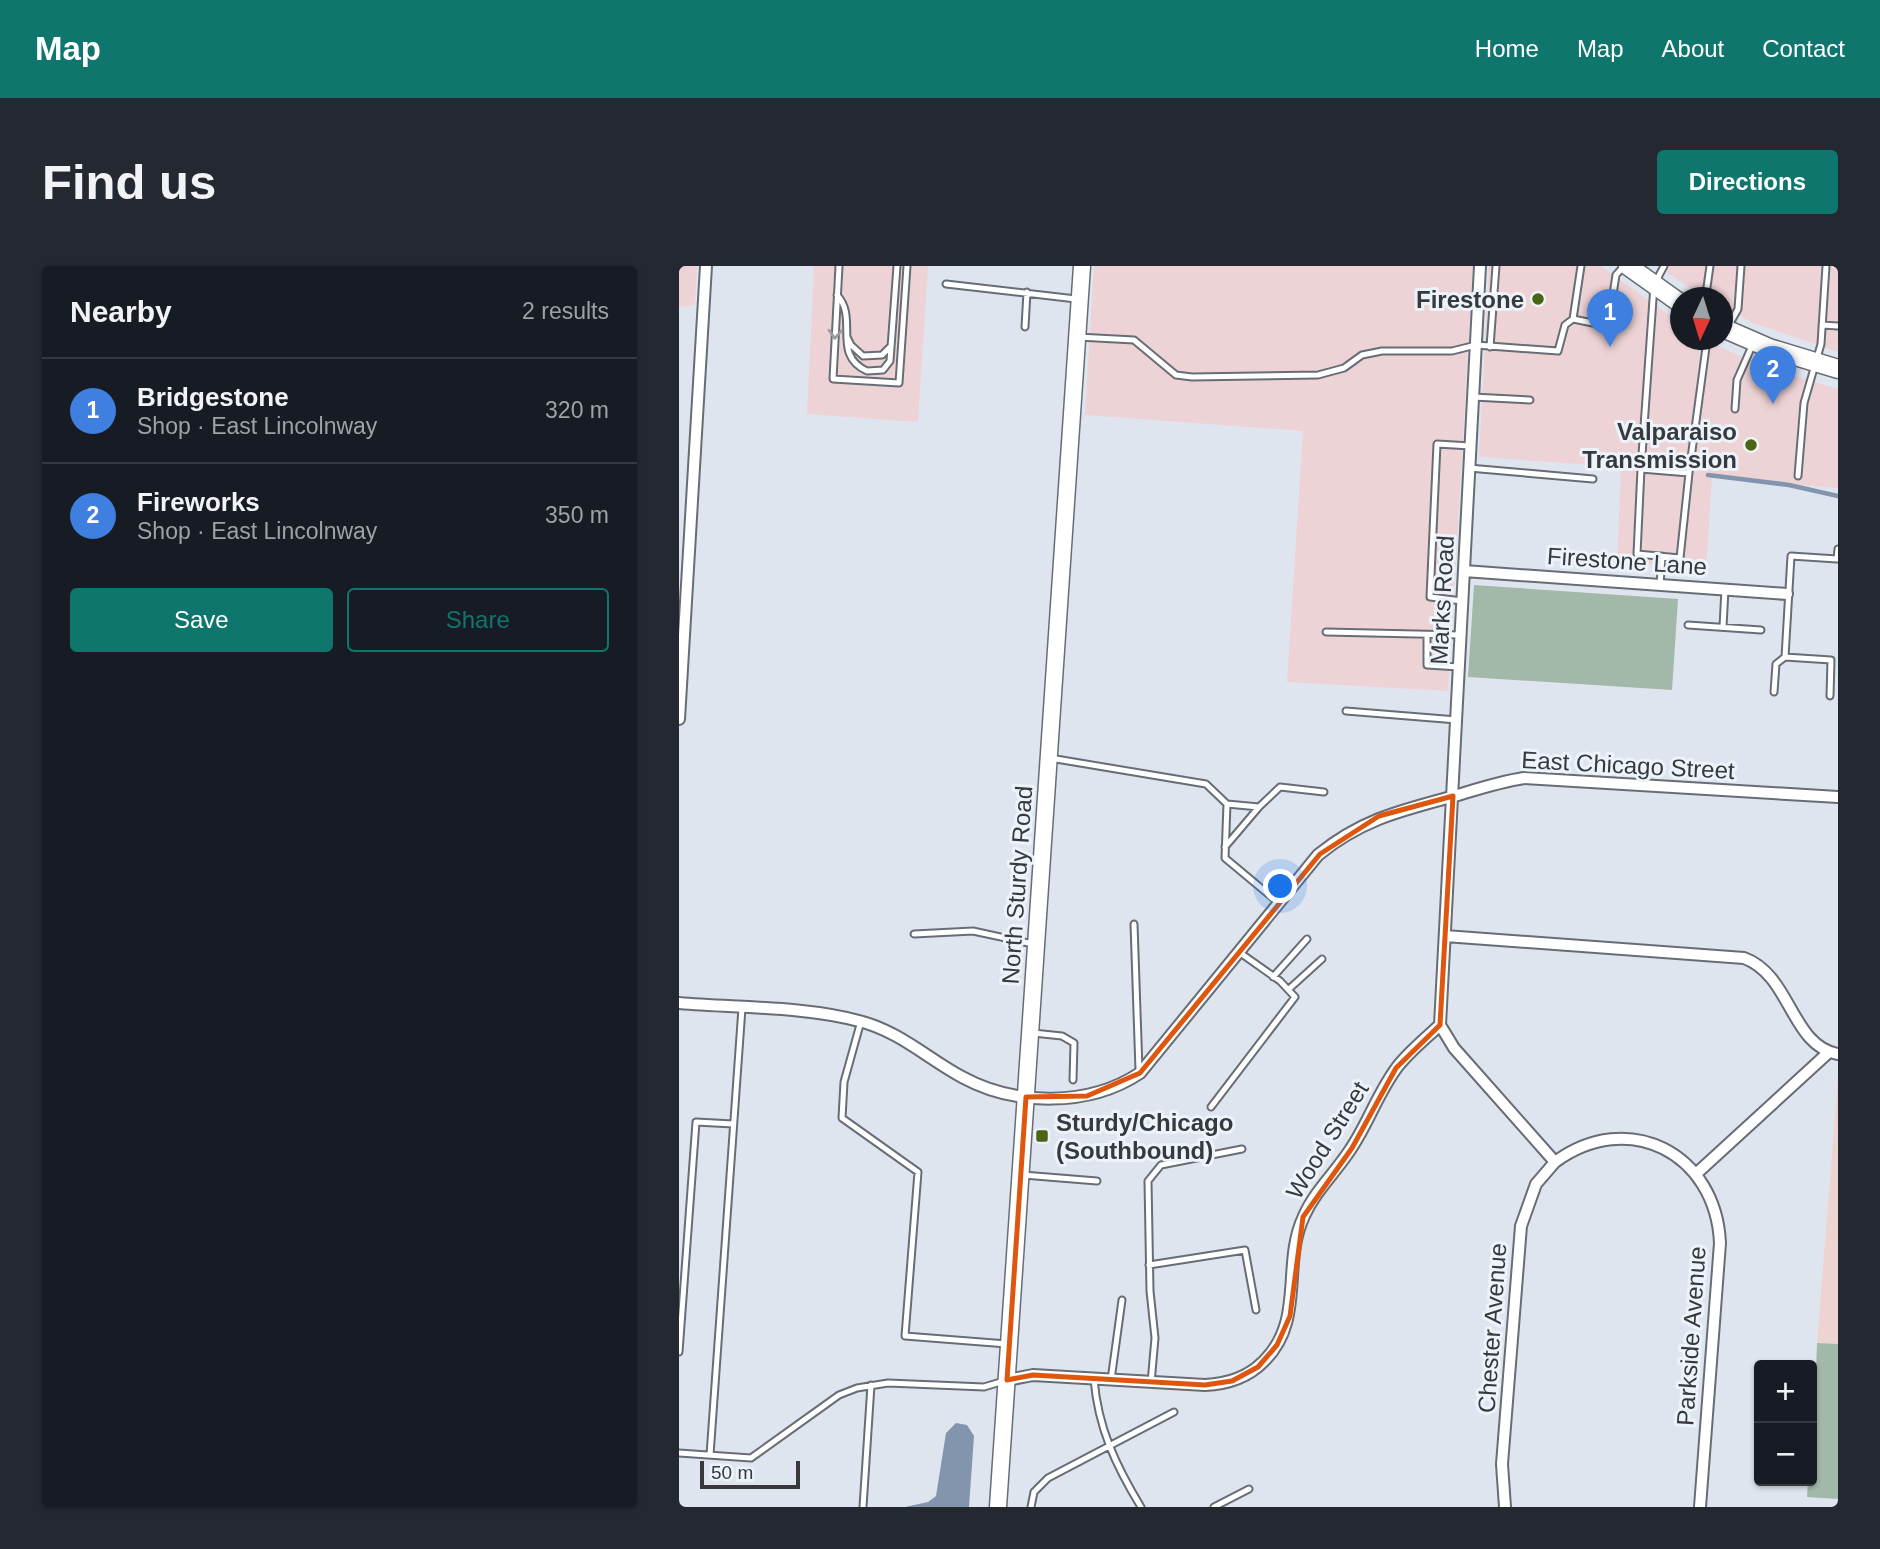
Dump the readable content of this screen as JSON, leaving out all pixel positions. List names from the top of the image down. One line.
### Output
{"streets":{"street":["Firestone Lane","Marks Road","East Chicago Street","North Sturdy Road","Wood Street","Chester Avenue","Parkside Avenue"]},"crossings":[["Firestone Lane","Marks Road"],["Marks Road","East Chicago Street"],["Marks Road","Wood Street"],["East Chicago Street","North Sturdy Road"],["North Sturdy Road","Wood Street"]],"places":{"other":["Firestone","Valparaiso Transmission"],"transit":["Sturdy/Chicago (Southbound)"]},"scale_bar":"50 m","north":"bottom","page":{"header":"Map","nav":["Home","Map","About","Contact"],"buttons":["Directions",["Save","Share"]],"title":"Find us","heading":["Nearby","2 results"],"pins":["1","2"],"list":[{"mark":"1","name":"Bridgestone","note":"Shop · East Lincolnway","value":"320 m"},{"mark":"2","name":"Fireworks","note":"Shop · East Lincolnway","value":"350 m"}],"map_buttons":["+","−"],"scale":"50 m"}}
